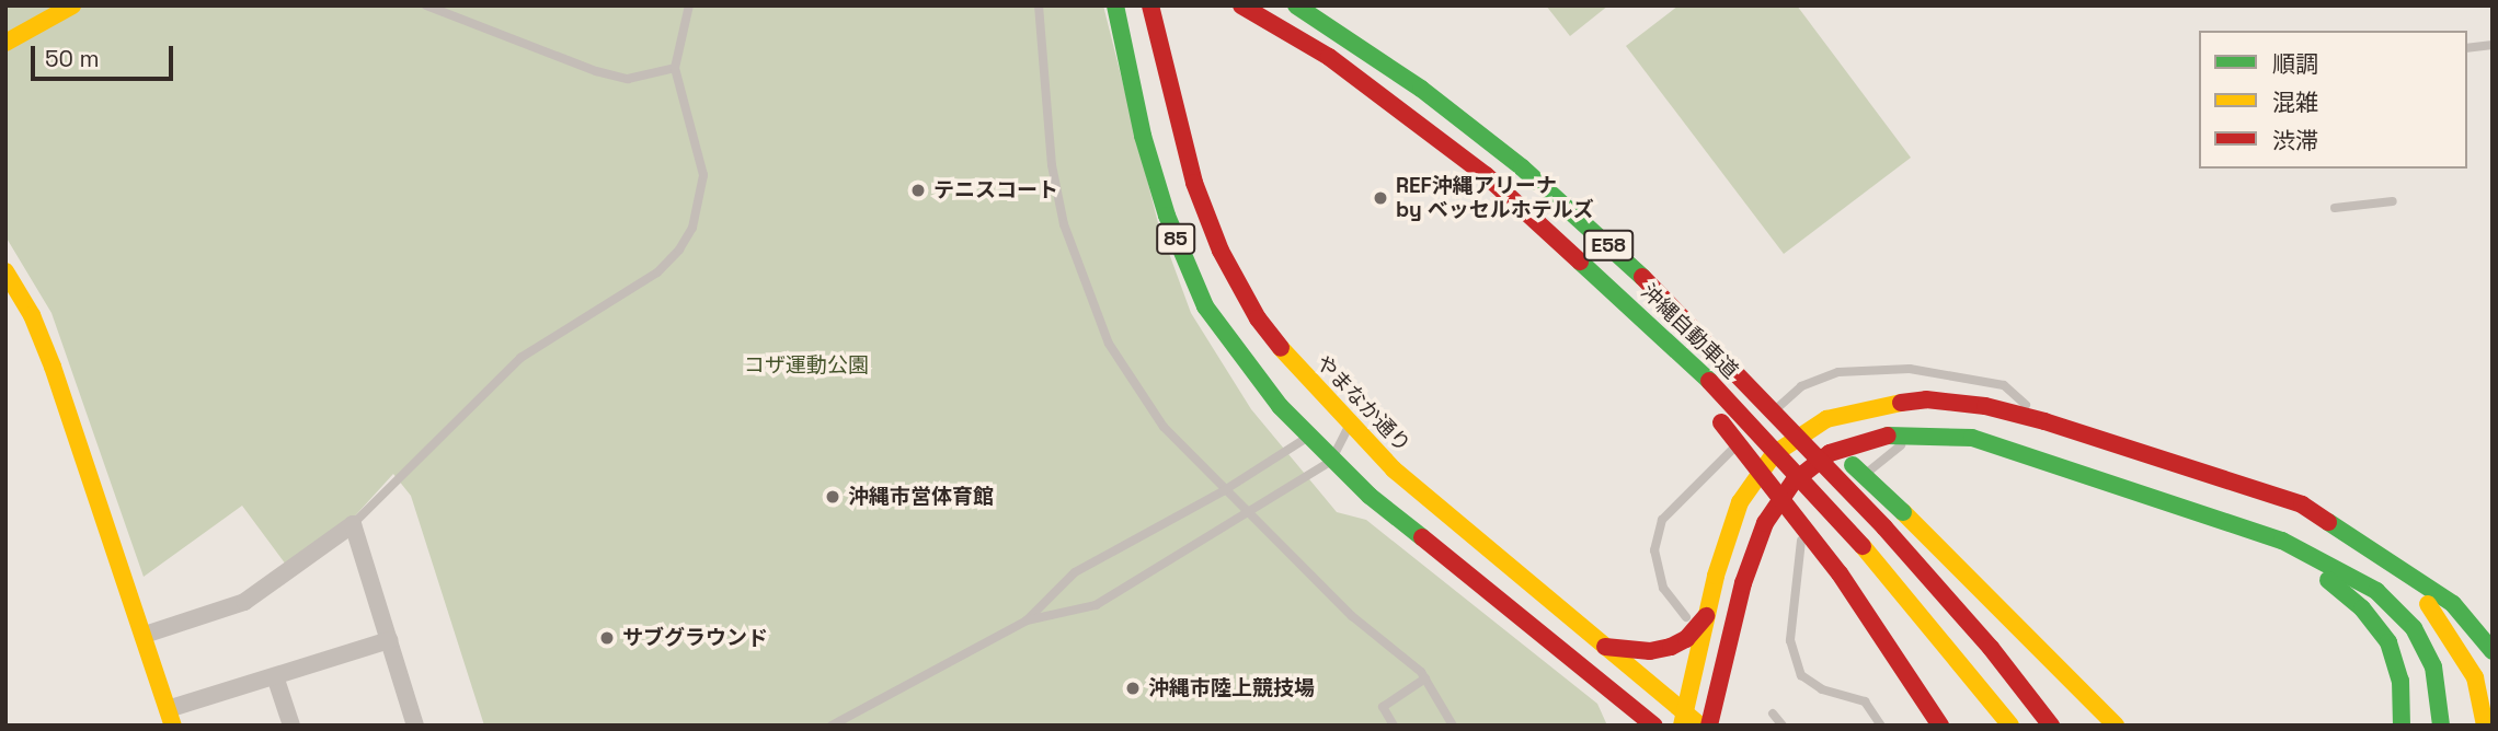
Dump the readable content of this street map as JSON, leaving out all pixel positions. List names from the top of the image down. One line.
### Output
{"streets":{"main road":["85","E58","沖縄自動車道","やまなか通り"]},"parks":["コザ運動公園"],"places":["テニスコート","REF沖縄アリーナ by ベッセルホテルズ","沖縄市営体育館","サブグラウンド","沖縄市陸上競技場"],"legend":["順調","混雑","渋滞"],"scale_bar":"50 m"}
